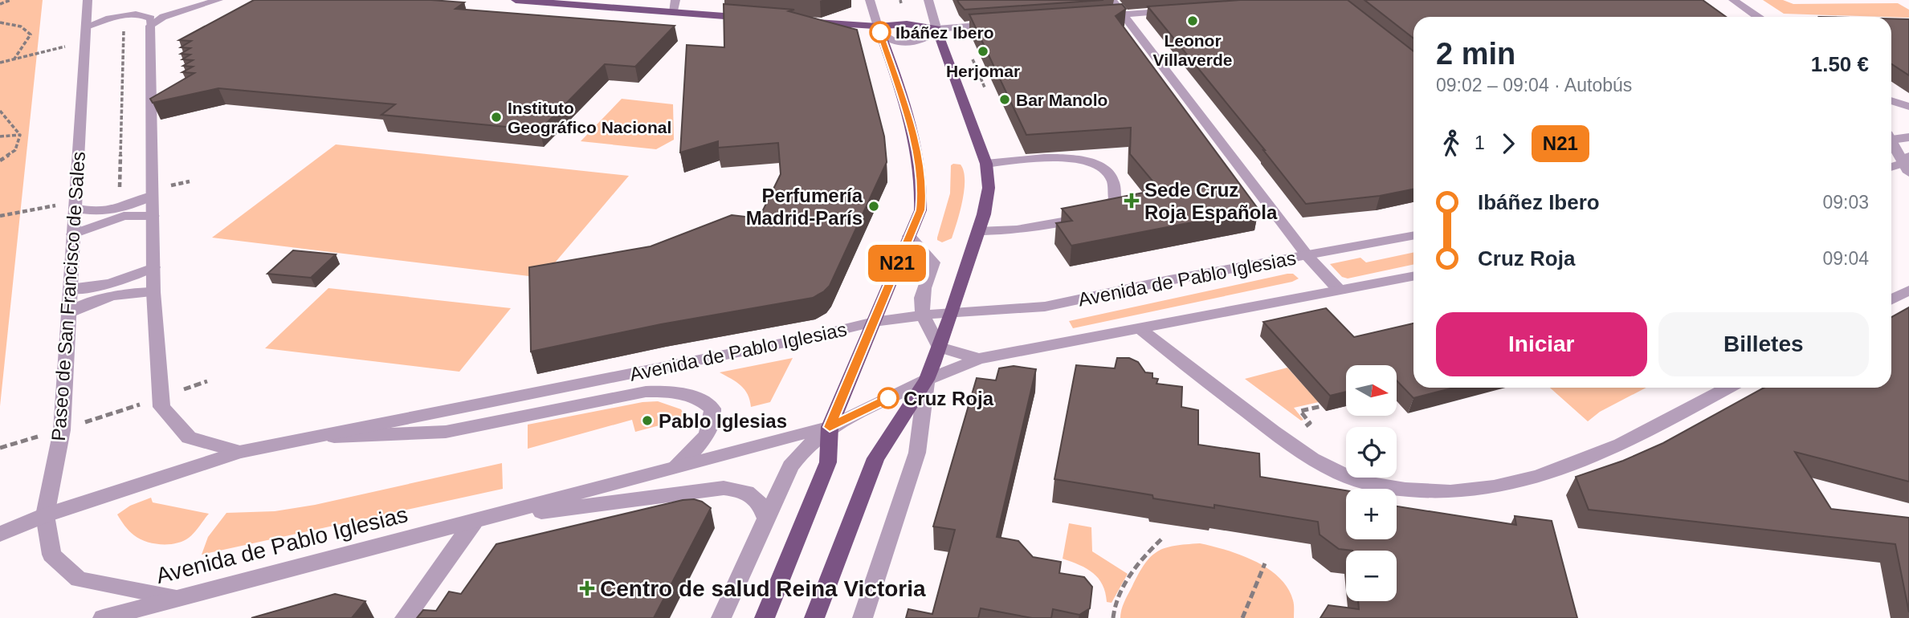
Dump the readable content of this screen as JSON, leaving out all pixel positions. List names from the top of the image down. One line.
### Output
{"streets":{"street":["Avenida de Pablo Iglesias","Paseo de San Francisco de Sales"]},"crossings":[["Avenida de Pablo Iglesias","Paseo de San Francisco de Sales"]],"places":{"other":["Leonor Villaverde","Ibáñez Ibero","Herjomar","Bar Manolo","Instituto Geográfico Nacional","Perfumería Madrid-París","Cruz Roja","Pablo Iglesias"],"health":["Sede Cruz Roja Española","Centro de salud Reina Victoria"]},"lines":["bus line N21"],"north":"right","page":{"on_map":"N21","heading":["2 min","09:02 – 09:04 · Autobús","1.50 €"],"legs":["1","N21"],"list":[{"name":"Ibáñez Ibero","value":"09:03"},{"name":"Cruz Roja","value":"09:04"}],"buttons":["Iniciar","Billetes"],"map_buttons":["+","−"]}}
